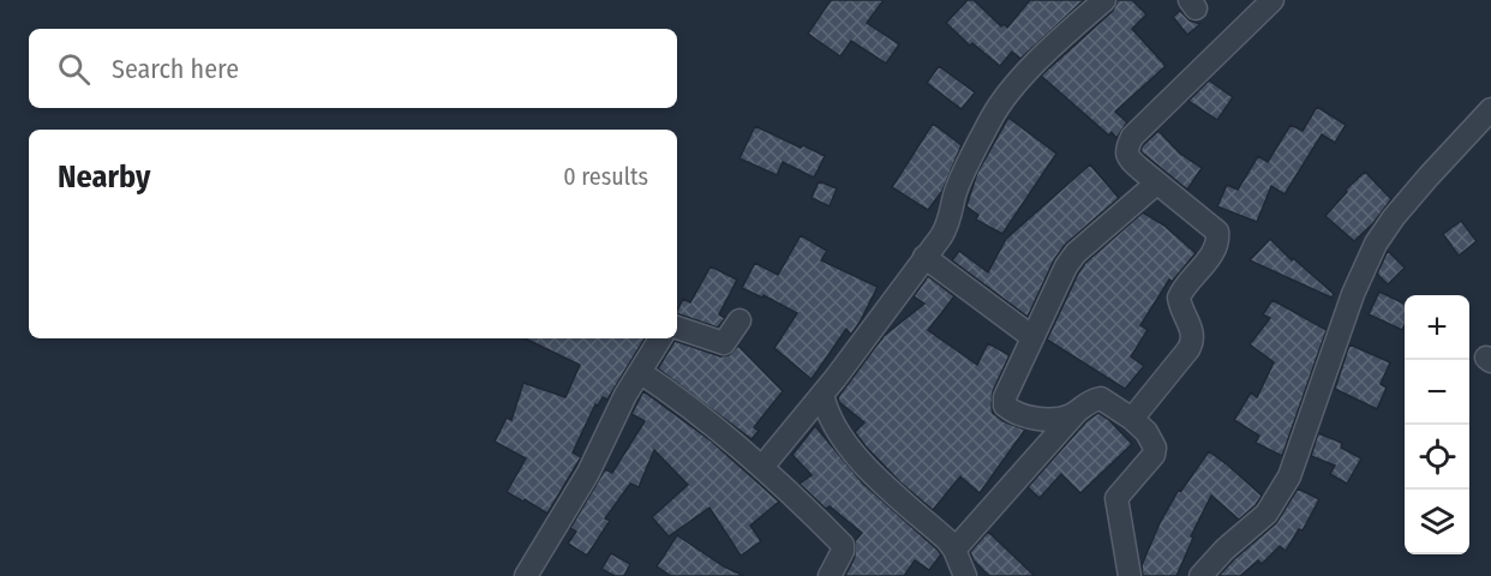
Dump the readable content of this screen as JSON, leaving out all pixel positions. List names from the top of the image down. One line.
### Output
{"page":{"search":"Search here","heading":["Nearby","0 results"],"map_buttons":["+","−"]}}
